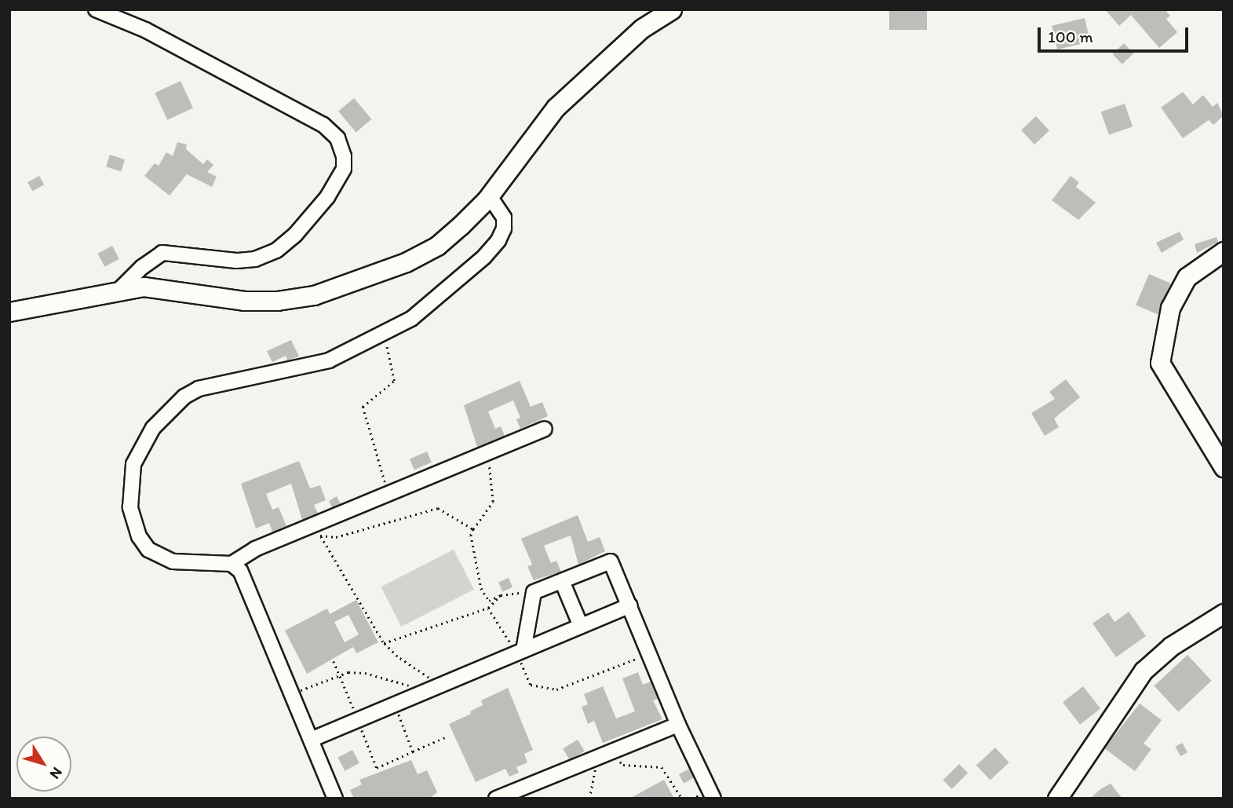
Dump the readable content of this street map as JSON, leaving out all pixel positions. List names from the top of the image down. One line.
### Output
{"scale_bar":"100 m","north":"bottom right"}
